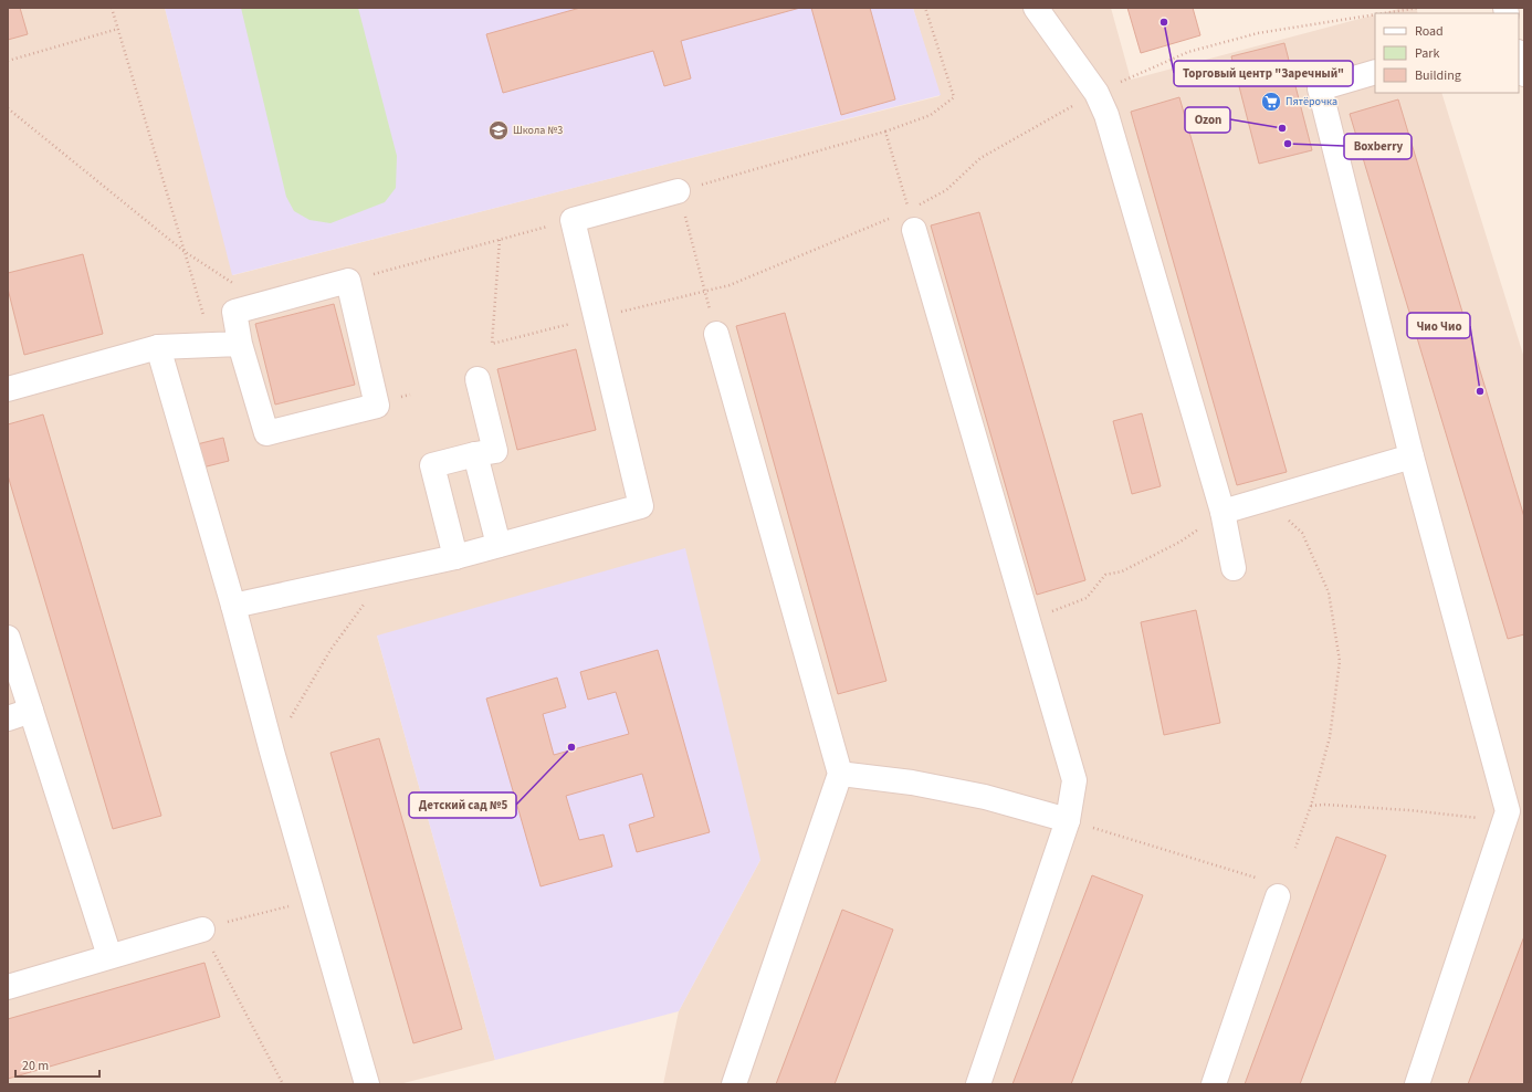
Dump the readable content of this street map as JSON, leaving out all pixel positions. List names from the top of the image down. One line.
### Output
{"places":{"other":["Торговый центр \"Заречный\"","Ozon","Boxberry","Чио Чио","Детский сад №5"],"supermarket":["Пятёрочка"],"school or university":["Школа №3"]},"legend":["Road","Park","Building"],"scale_bar":"20 m"}
